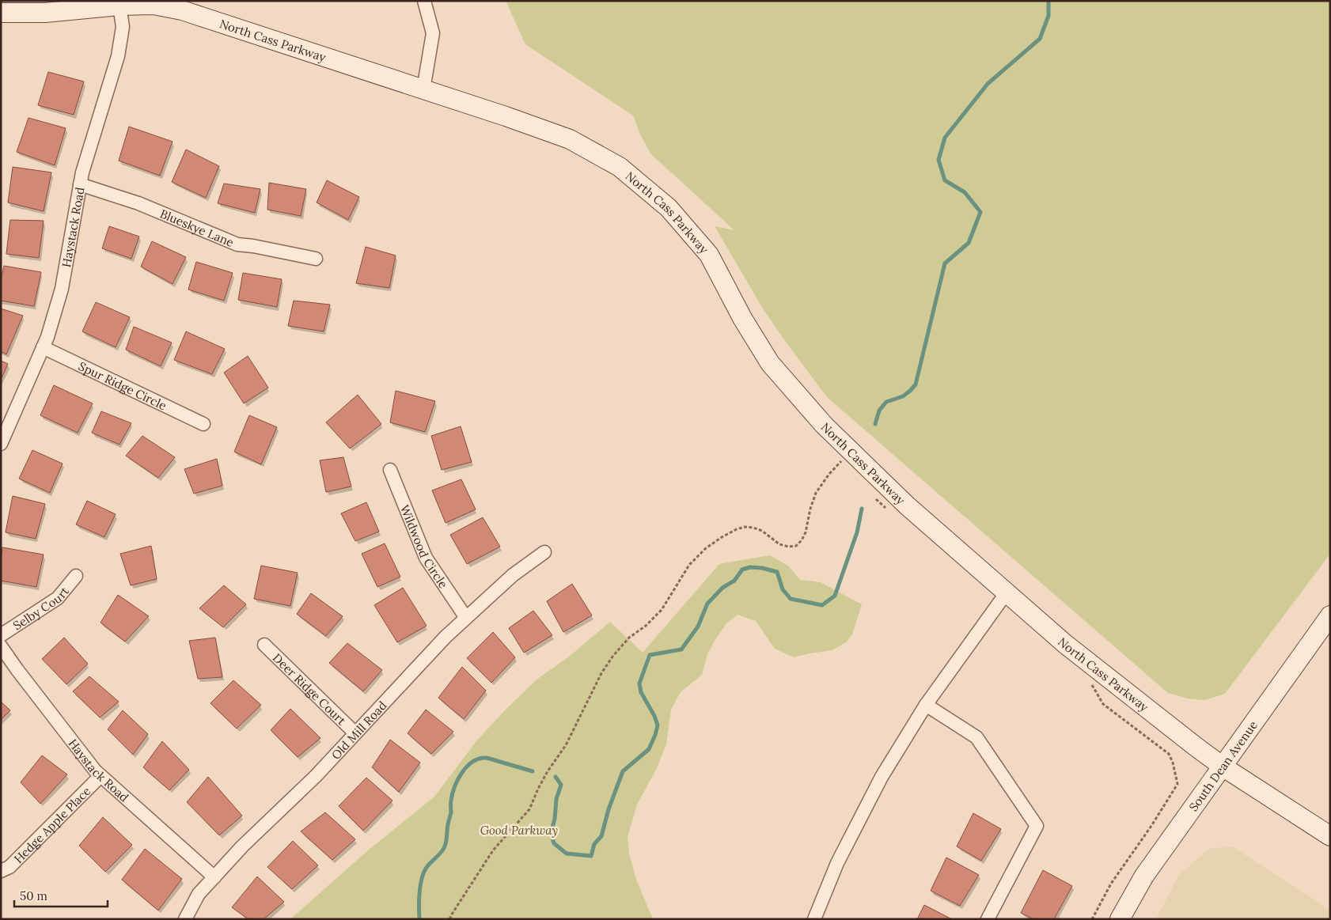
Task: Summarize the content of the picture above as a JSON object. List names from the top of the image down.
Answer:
{
  "streets": {
    "street": [
      "North Cass Parkway",
      "Blueskye Lane",
      "Haystack Road",
      "Spur Ridge Circle",
      "Wildwood Circle",
      "Selby Court",
      "Deer Ridge Court",
      "Old Mill Road",
      "South Dean Avenue",
      "Hedge Apple Place"
    ]
  },
  "crossings": [
    ["North Cass Parkway", "Haystack Road"],
    ["North Cass Parkway", "South Dean Avenue"],
    ["Blueskye Lane", "Haystack Road"],
    ["Haystack Road", "Spur Ridge Circle"],
    ["Haystack Road", "Old Mill Road"],
    ["Haystack Road", "Hedge Apple Place"],
    ["Wildwood Circle", "Old Mill Road"],
    ["Deer Ridge Court", "Old Mill Road"]
  ],
  "parks": ["Good Parkway"],
  "scale_bar": "50 m"
}
